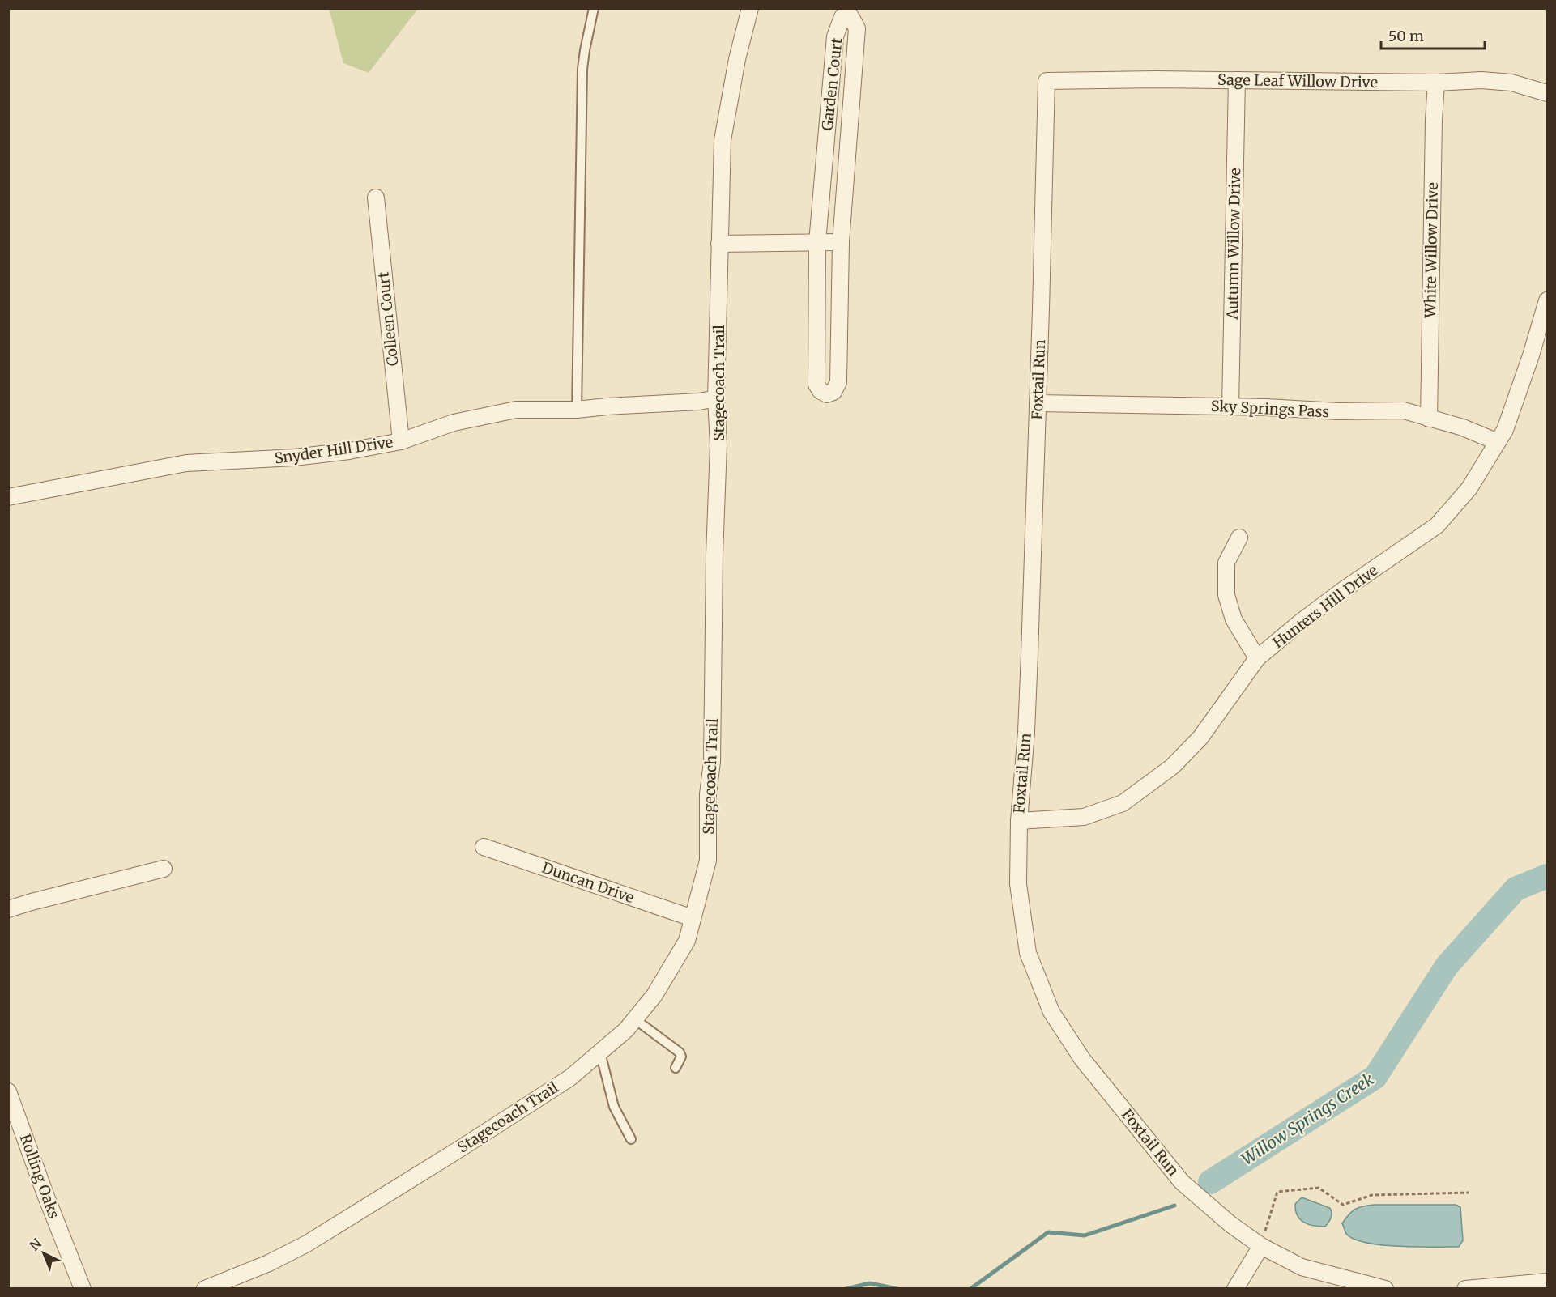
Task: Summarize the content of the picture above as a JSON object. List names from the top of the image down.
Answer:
{
  "streets": {
    "street": [
      "Sage Leaf Willow Drive",
      "Garden Court",
      "Autumn Willow Drive",
      "White Willow Drive",
      "Colleen Court",
      "Foxtail Run",
      "Stagecoach Trail",
      "Sky Springs Pass",
      "Snyder Hill Drive",
      "Hunters Hill Drive",
      "Duncan Drive",
      "Rolling Oaks"
    ]
  },
  "crossings": [
    ["Sage Leaf Willow Drive", "Autumn Willow Drive"],
    ["Sage Leaf Willow Drive", "White Willow Drive"],
    ["Sage Leaf Willow Drive", "Foxtail Run"],
    ["Autumn Willow Drive", "Sky Springs Pass"],
    ["White Willow Drive", "Sky Springs Pass"],
    ["Colleen Court", "Snyder Hill Drive"],
    ["Foxtail Run", "Sky Springs Pass"],
    ["Foxtail Run", "Hunters Hill Drive"],
    ["Stagecoach Trail", "Snyder Hill Drive"],
    ["Stagecoach Trail", "Duncan Drive"],
    ["Sky Springs Pass", "Hunters Hill Drive"]
  ],
  "water": ["Willow Springs Creek"],
  "scale_bar": "50 m",
  "north": "top left"
}
